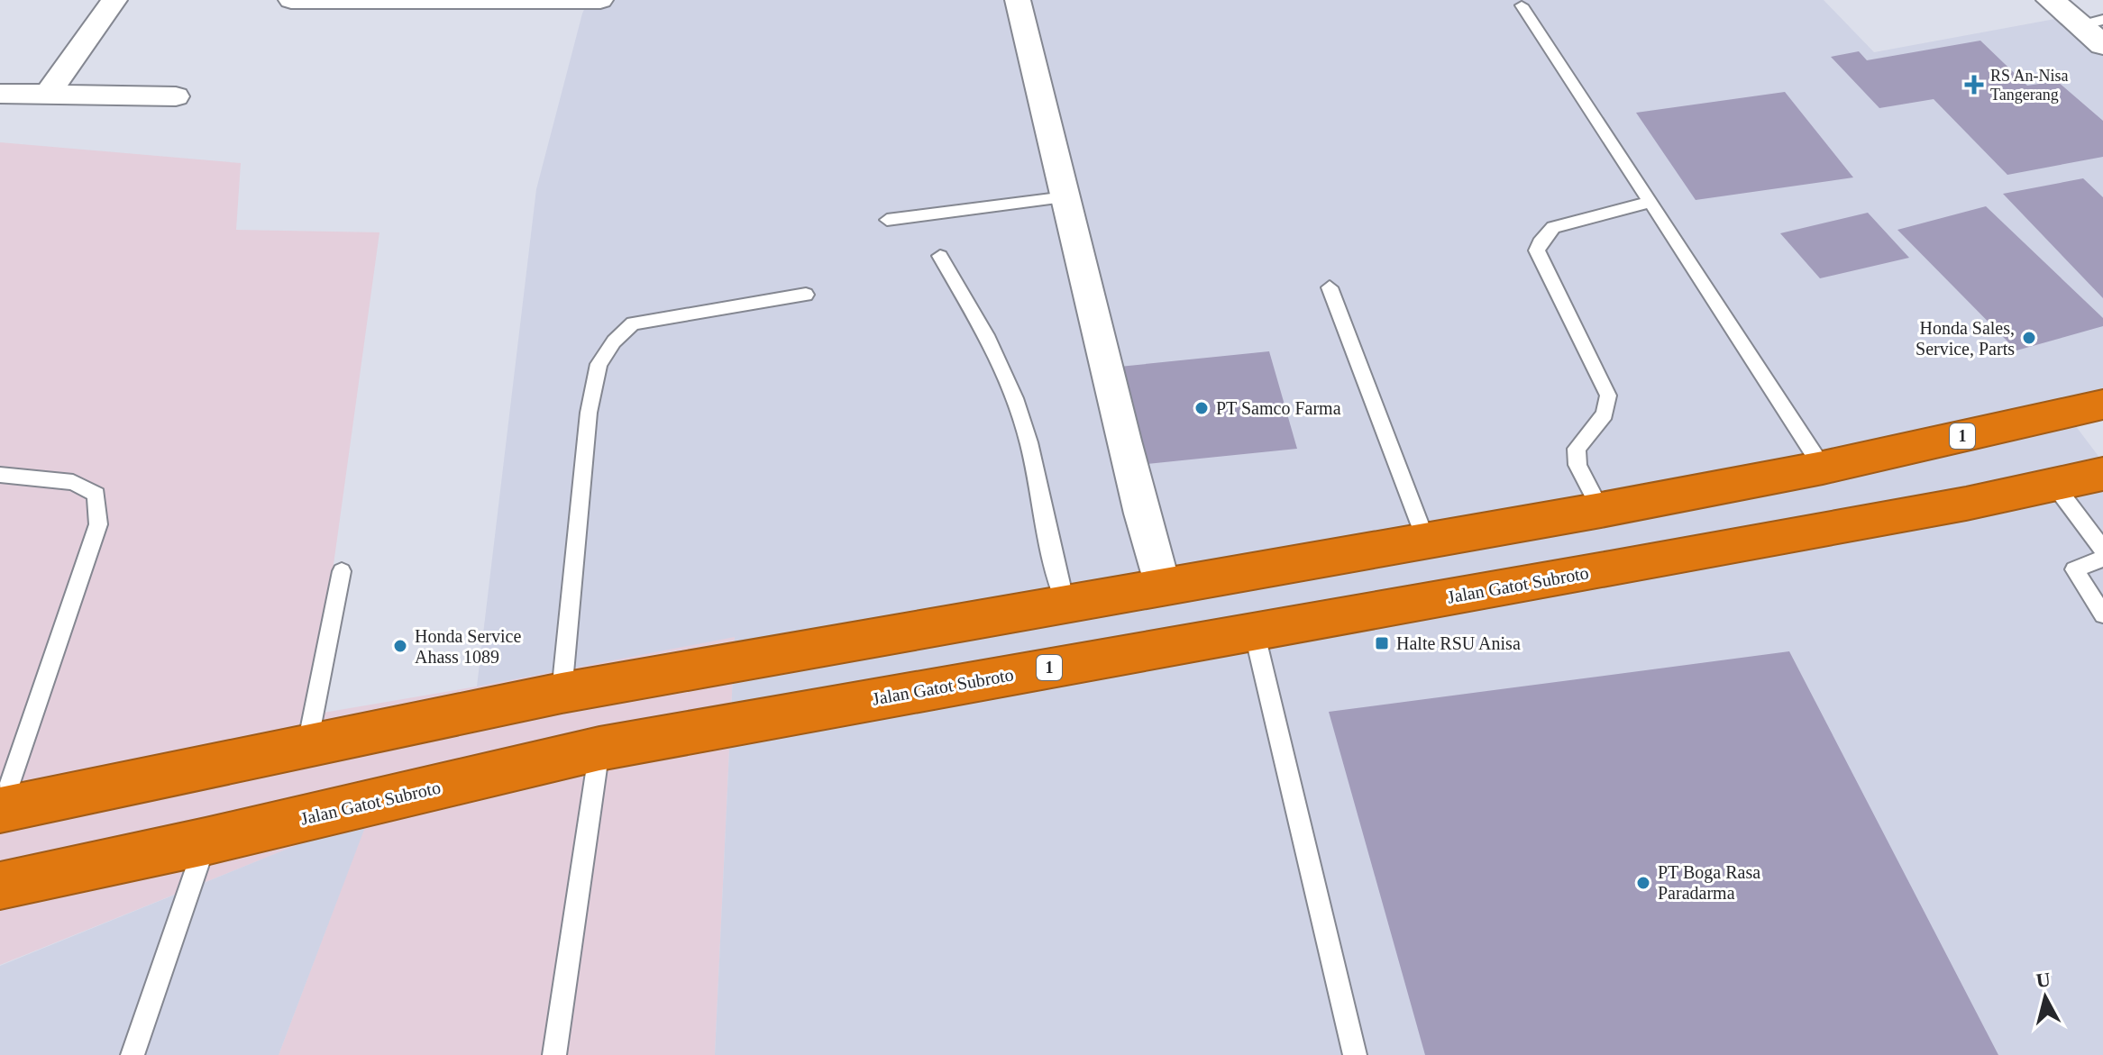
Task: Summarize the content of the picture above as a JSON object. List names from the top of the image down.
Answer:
{
  "streets": {
    "highway": ["1", "Jalan Gatot Subroto"]
  },
  "places": {
    "health": ["RS An-Nisa Tangerang"],
    "other": [
      "Honda Sales, Service, Parts",
      "PT Samco Farma",
      "Honda Service Ahass 1089",
      "PT Boga Rasa Paradarma"
    ],
    "transit": ["Halte RSU Anisa"]
  },
  "north": "top"
}
